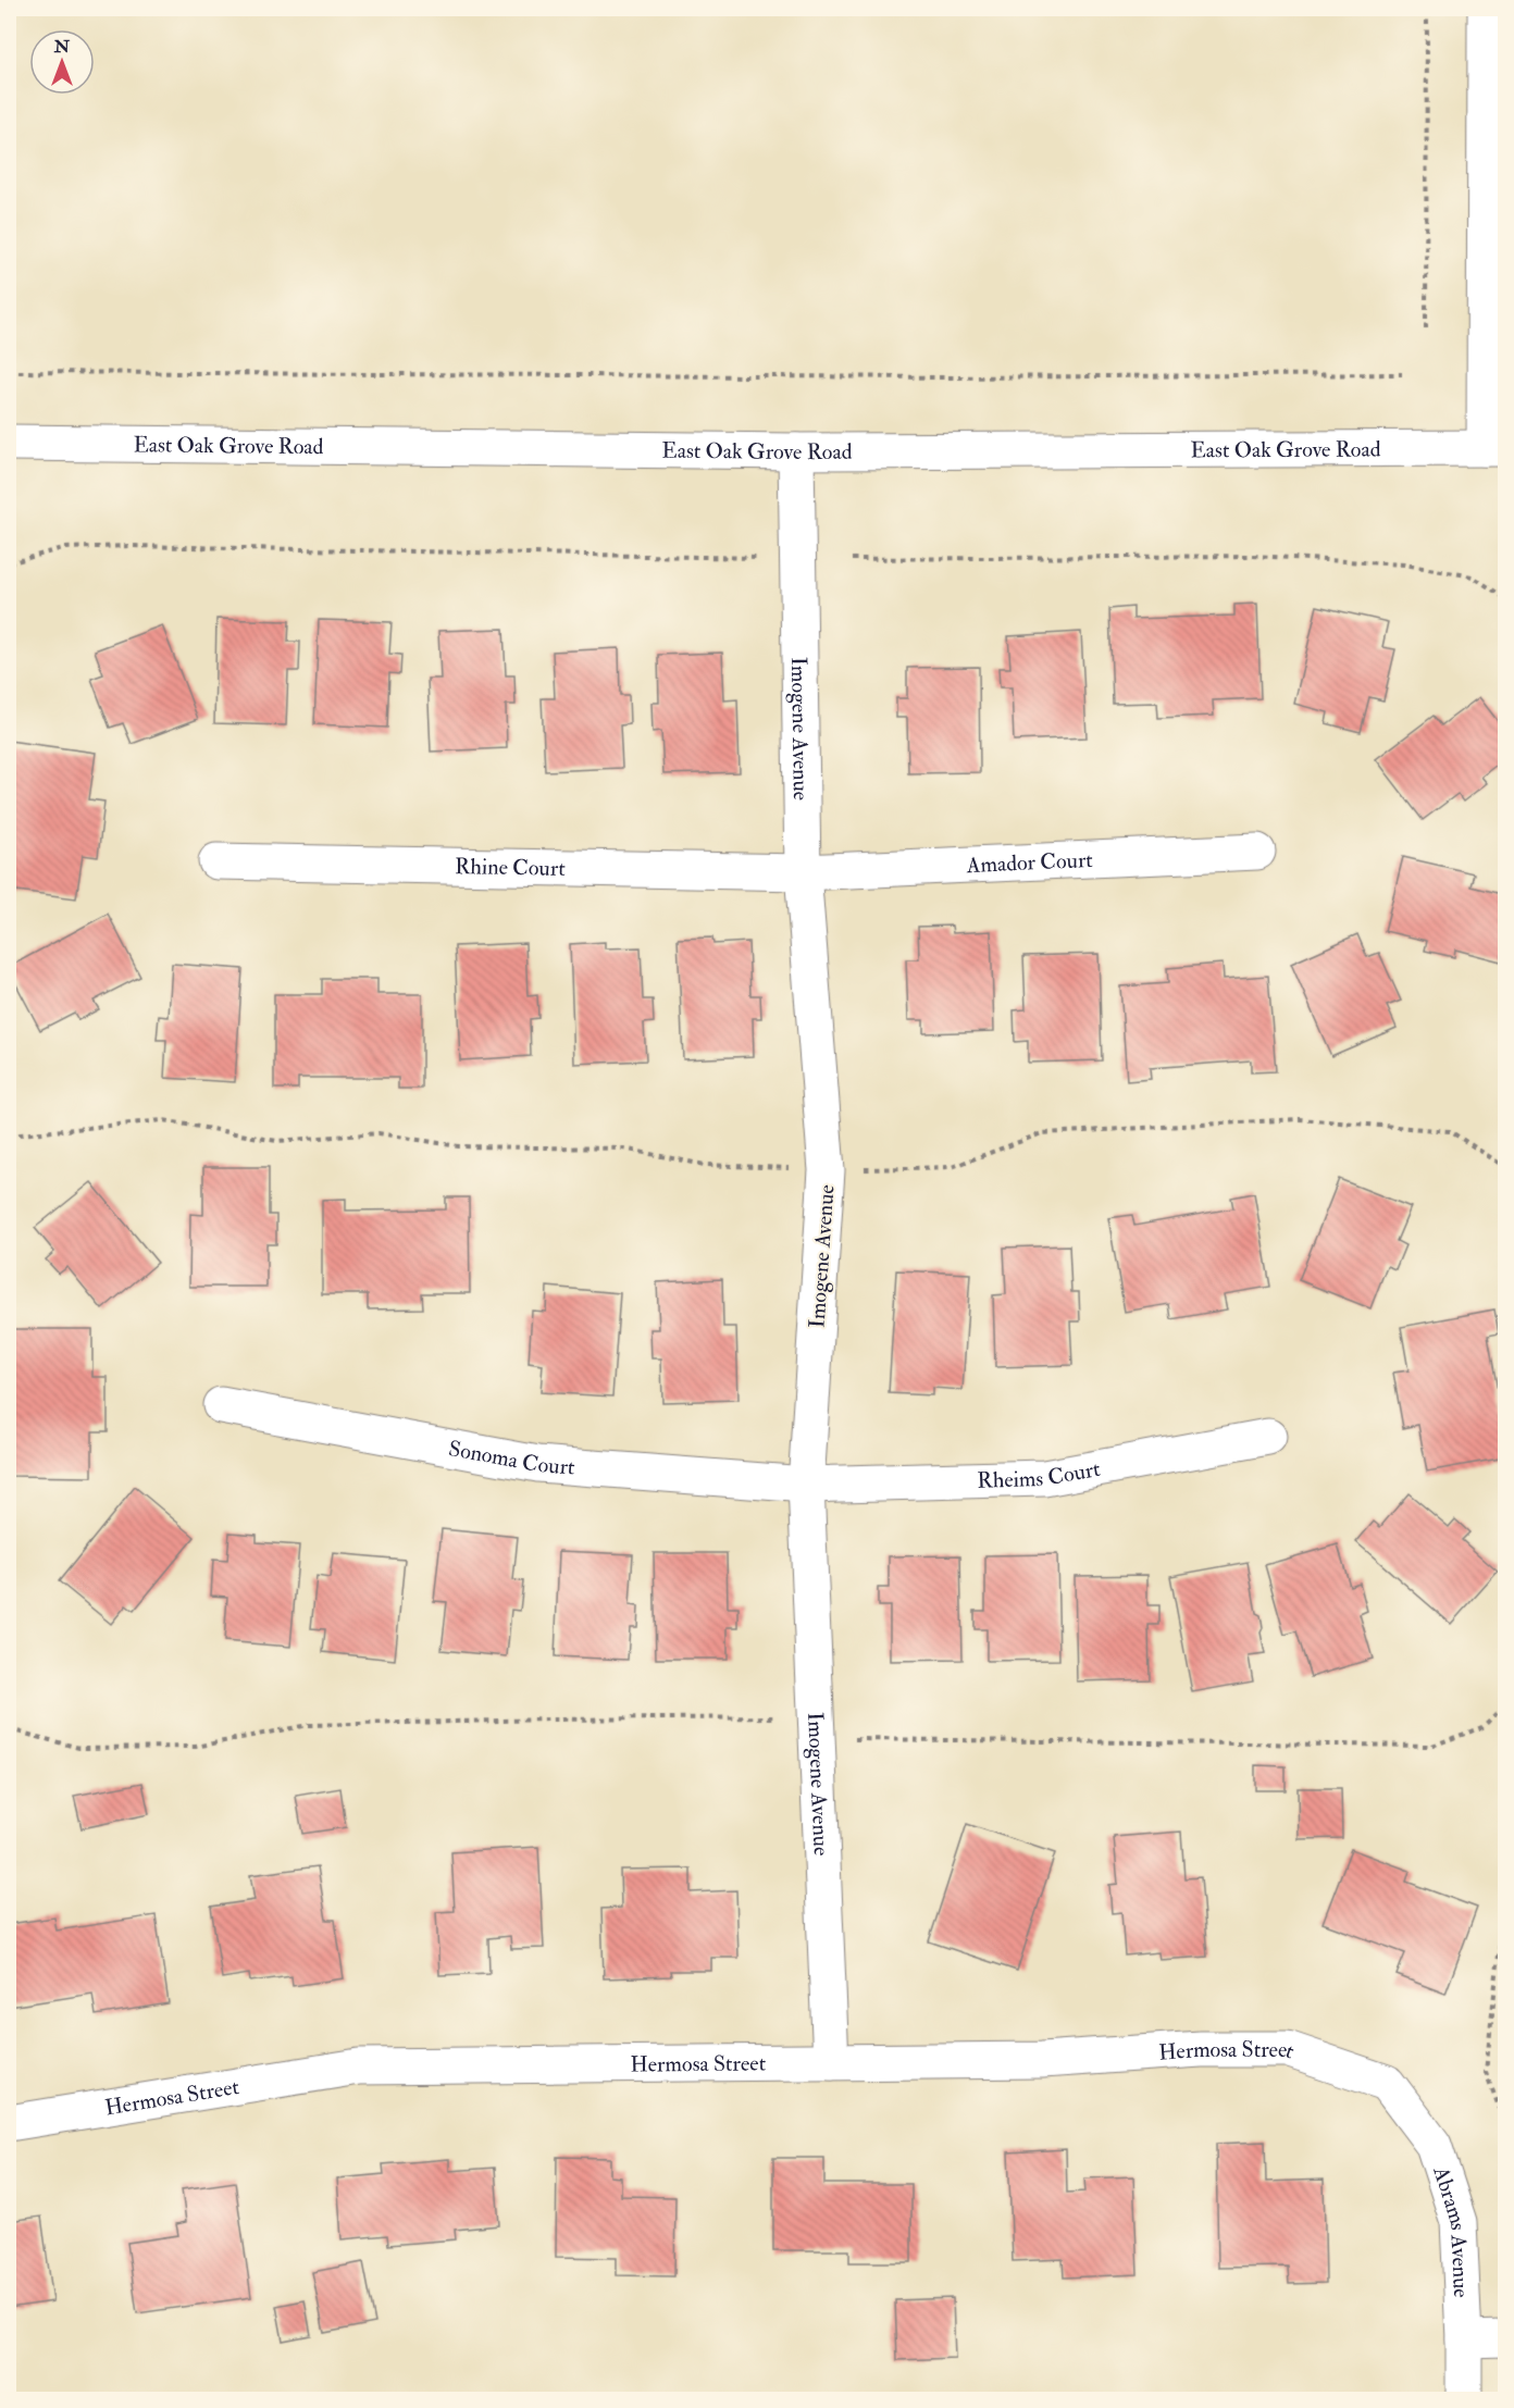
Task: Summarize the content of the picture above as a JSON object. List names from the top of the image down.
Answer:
{
  "streets": {
    "street": [
      "East Oak Grove Road",
      "Imogene Avenue",
      "Amador Court",
      "Rhine Court",
      "Sonoma Court",
      "Rheims Court",
      "Hermosa Street",
      "Abrams Avenue"
    ]
  },
  "crossings": [
    ["East Oak Grove Road", "Imogene Avenue"],
    ["Imogene Avenue", "Amador Court"],
    ["Imogene Avenue", "Rhine Court"],
    ["Imogene Avenue", "Sonoma Court"],
    ["Imogene Avenue", "Rheims Court"],
    ["Imogene Avenue", "Hermosa Street"],
    ["Amador Court", "Rhine Court"],
    ["Sonoma Court", "Rheims Court"],
    ["Hermosa Street", "Abrams Avenue"]
  ],
  "north": "top"
}
